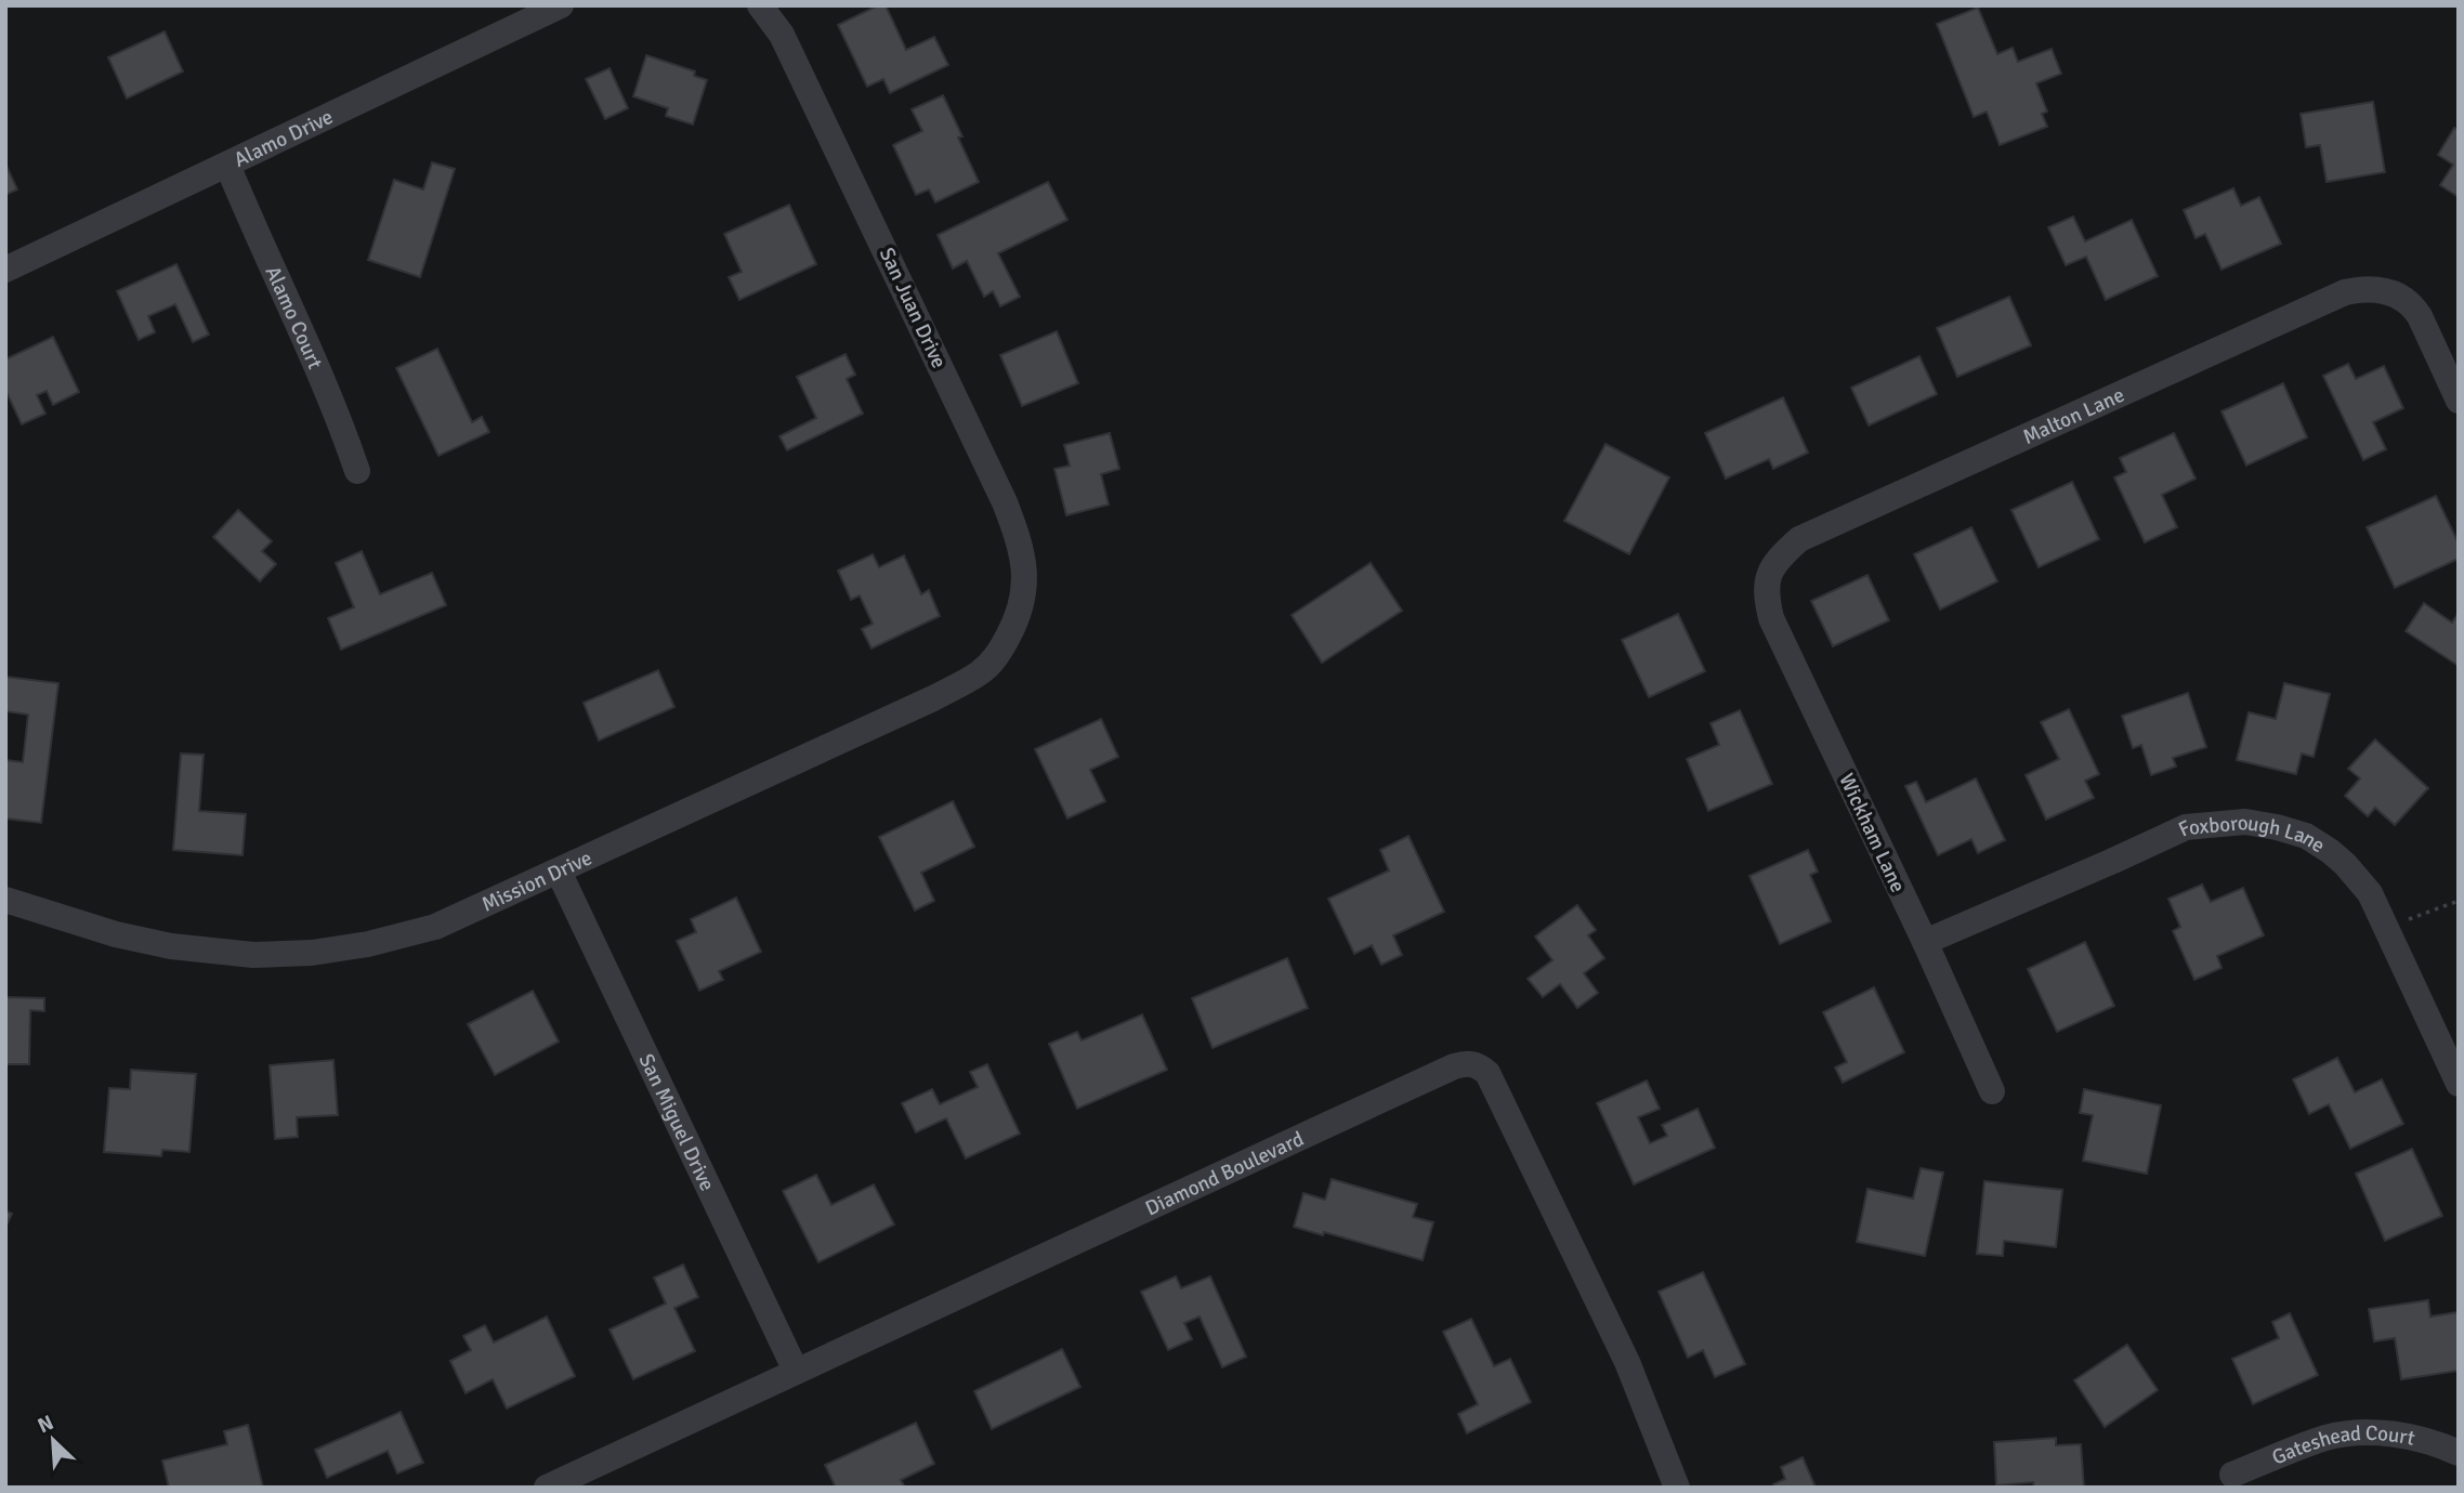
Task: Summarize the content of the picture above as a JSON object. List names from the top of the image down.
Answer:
{
  "streets": {
    "street": [
      "Alamo Drive",
      "San Juan Drive",
      "Alamo Court",
      "Malton Lane",
      "Wickham Lane",
      "Foxborough Lane",
      "Mission Drive",
      "San Miguel Drive",
      "Diamond Boulevard",
      "Gateshead Court"
    ]
  },
  "crossings": [
    ["Alamo Drive", "Alamo Court"],
    ["San Juan Drive", "Mission Drive"],
    ["Malton Lane", "Wickham Lane"],
    ["Wickham Lane", "Foxborough Lane"],
    ["Mission Drive", "San Miguel Drive"],
    ["San Miguel Drive", "Diamond Boulevard"]
  ],
  "north": "top left"
}
